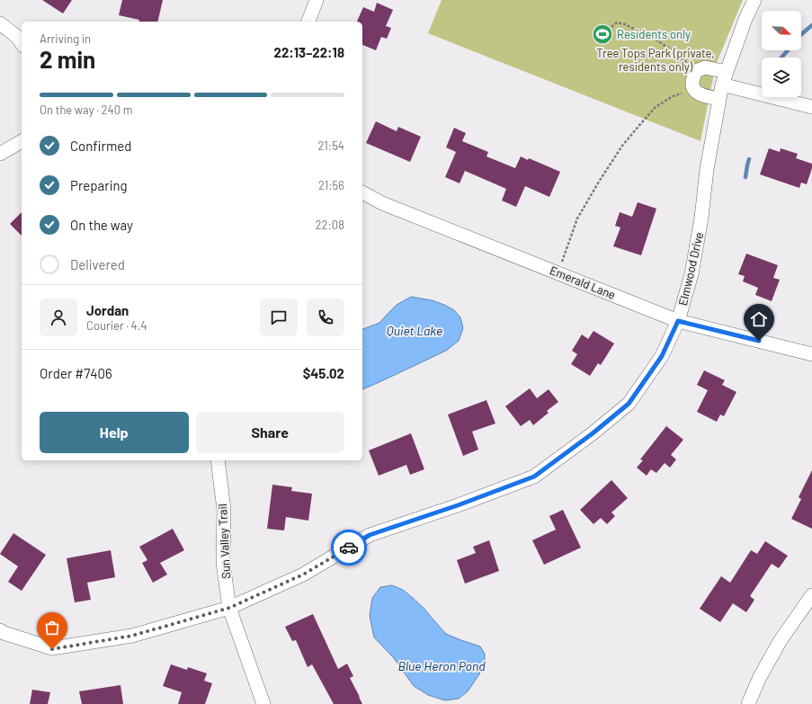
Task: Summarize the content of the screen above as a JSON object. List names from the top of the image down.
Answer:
{
  "streets": {
    "street": ["Elmwood Drive", "Emerald Lane", "Sun Valley Trail"]
  },
  "crossings": [
    ["Elmwood Drive", "Emerald Lane"],
    ["Elmwood Drive", "Sun Valley Trail"]
  ],
  "water": ["Quiet Lake", "Blue Heron Pond"],
  "parks": ["Tree Tops Park (private, residents only)"],
  "places": {
    "sports": ["Residents only"]
  },
  "north": "bottom right",
  "page": {
    "heading": ["2 min", "Arriving in", "22:13–22:18"],
    "panel": [
      "Jordan",
      "Courier · 4.4",
      "Order #7406",
      "$45.02"
    ],
    "bar": "On the way · 240 m",
    "list": [
      ["Confirmed", "21:54"],
      ["Preparing", "21:56"],
      ["On the way", "22:08"],
      "Delivered"
    ],
    "buttons": ["Help", "Share"]
  }
}
